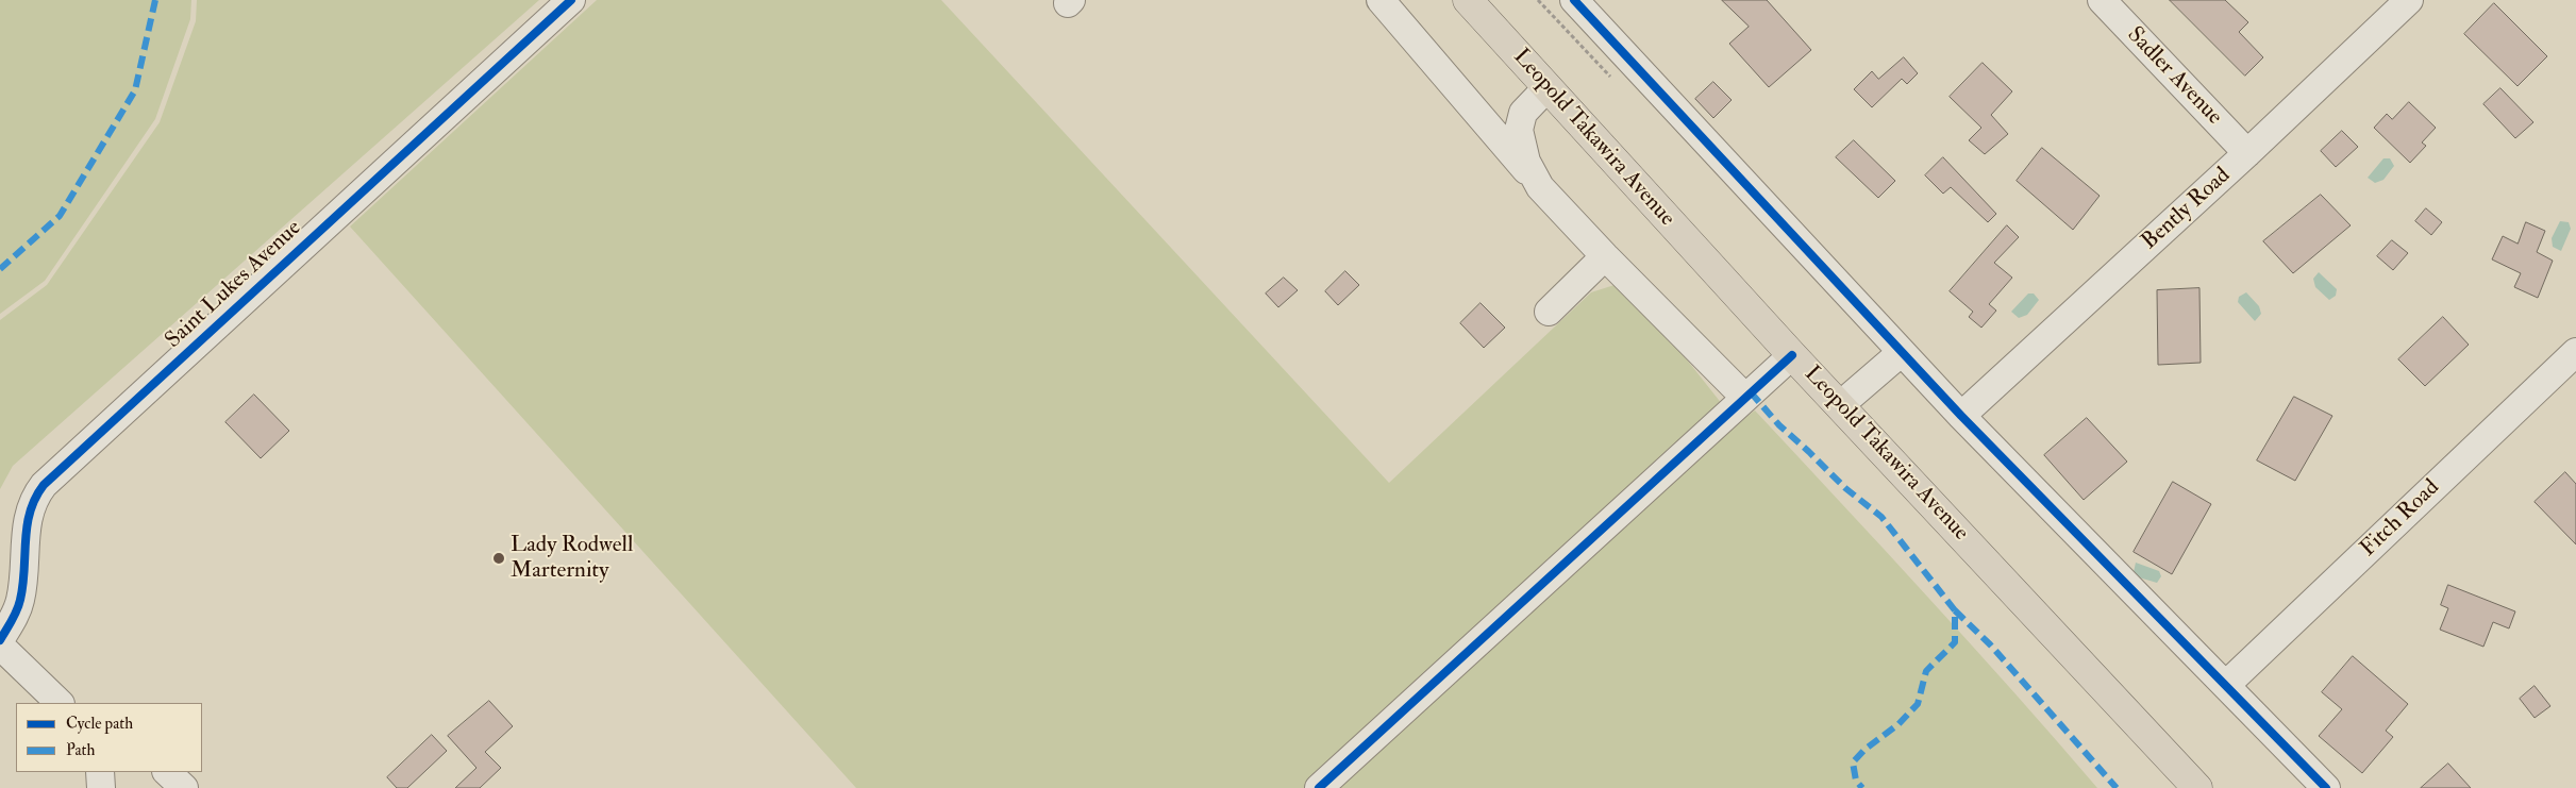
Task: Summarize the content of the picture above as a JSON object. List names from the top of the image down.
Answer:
{
  "streets": {
    "highway": ["Leopold Takawira Avenue"],
    "street": [
      "Sadler Avenue",
      "Bently Road",
      "Saint Lukes Avenue",
      "Fitch Road"
    ]
  },
  "crossings": [
    ["Sadler Avenue", "Bently Road"]
  ],
  "places": ["Lady Rodwell Marternity"],
  "legend": ["Cycle path", "Path"]
}
